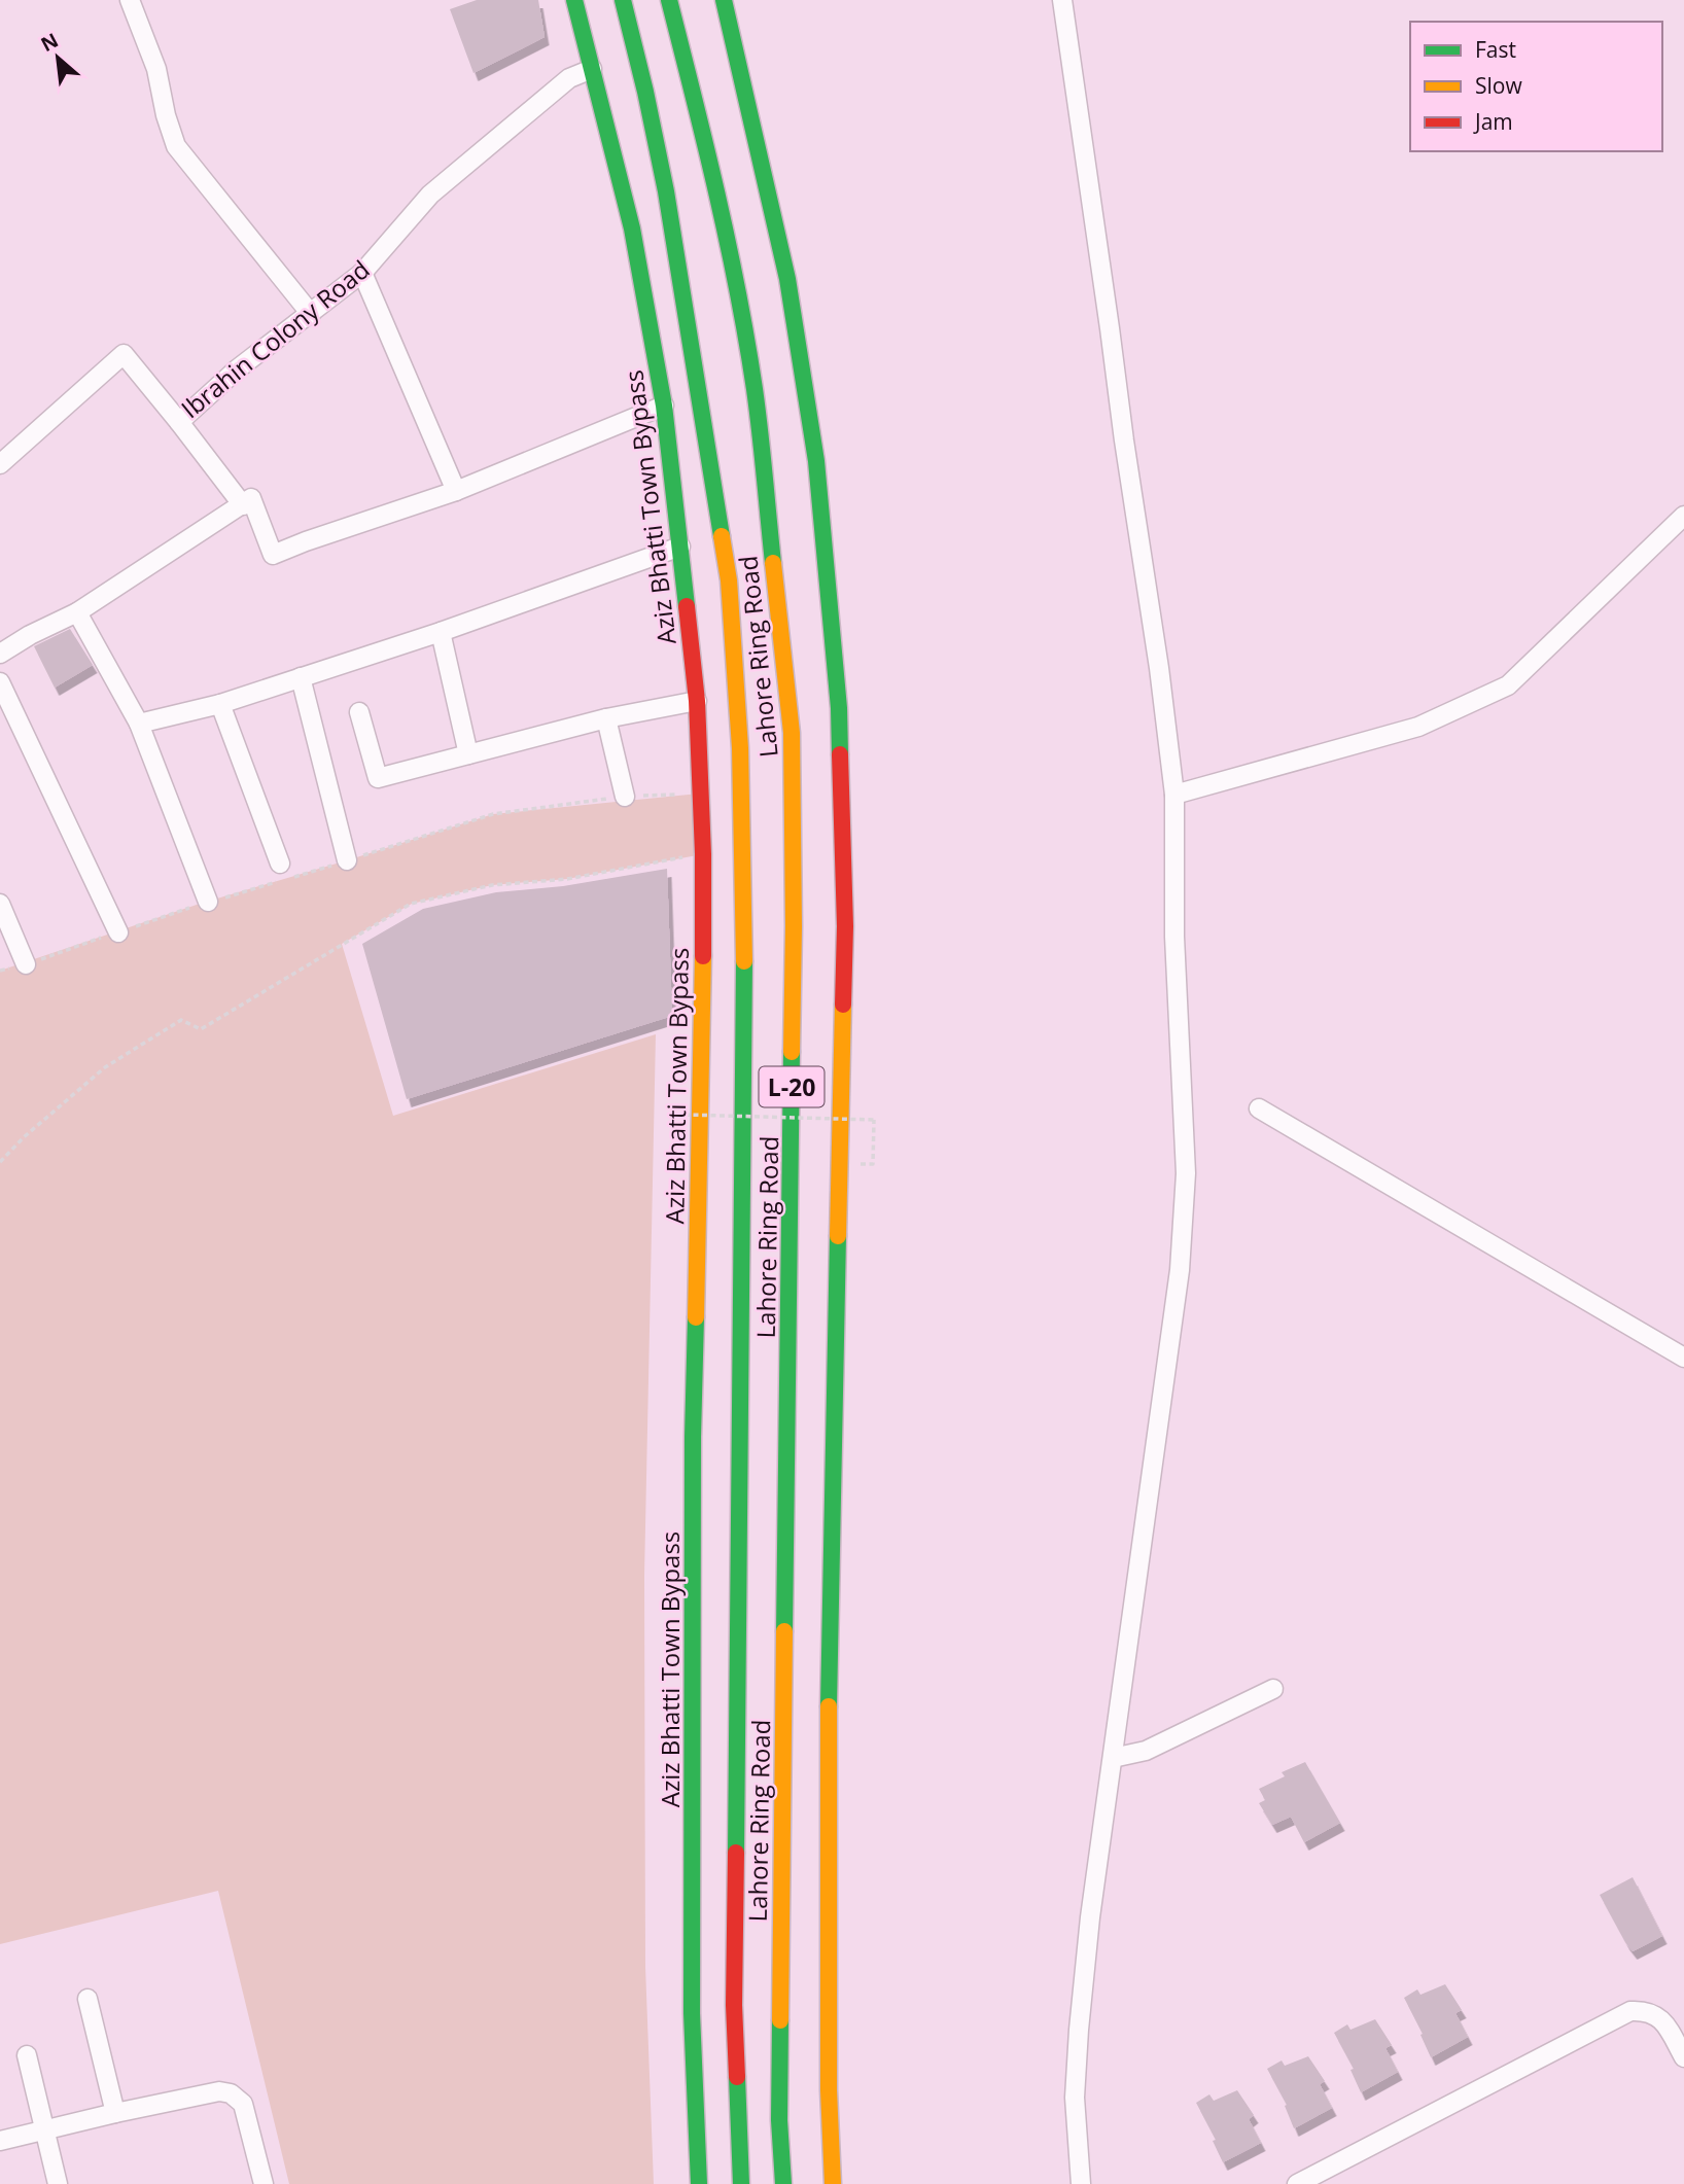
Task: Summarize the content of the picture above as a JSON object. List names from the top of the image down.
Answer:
{
  "streets": {
    "main road": ["Aziz Bhatti Town Bypass", "Lahore Ring Road", "L-20"],
    "street": ["Ibrahin Colony Road"]
  },
  "crossings": [
    ["Ibrahin Colony Road", "Aziz Bhatti Town Bypass"]
  ],
  "legend": ["Fast", "Slow", "Jam"],
  "north": "top left"
}
